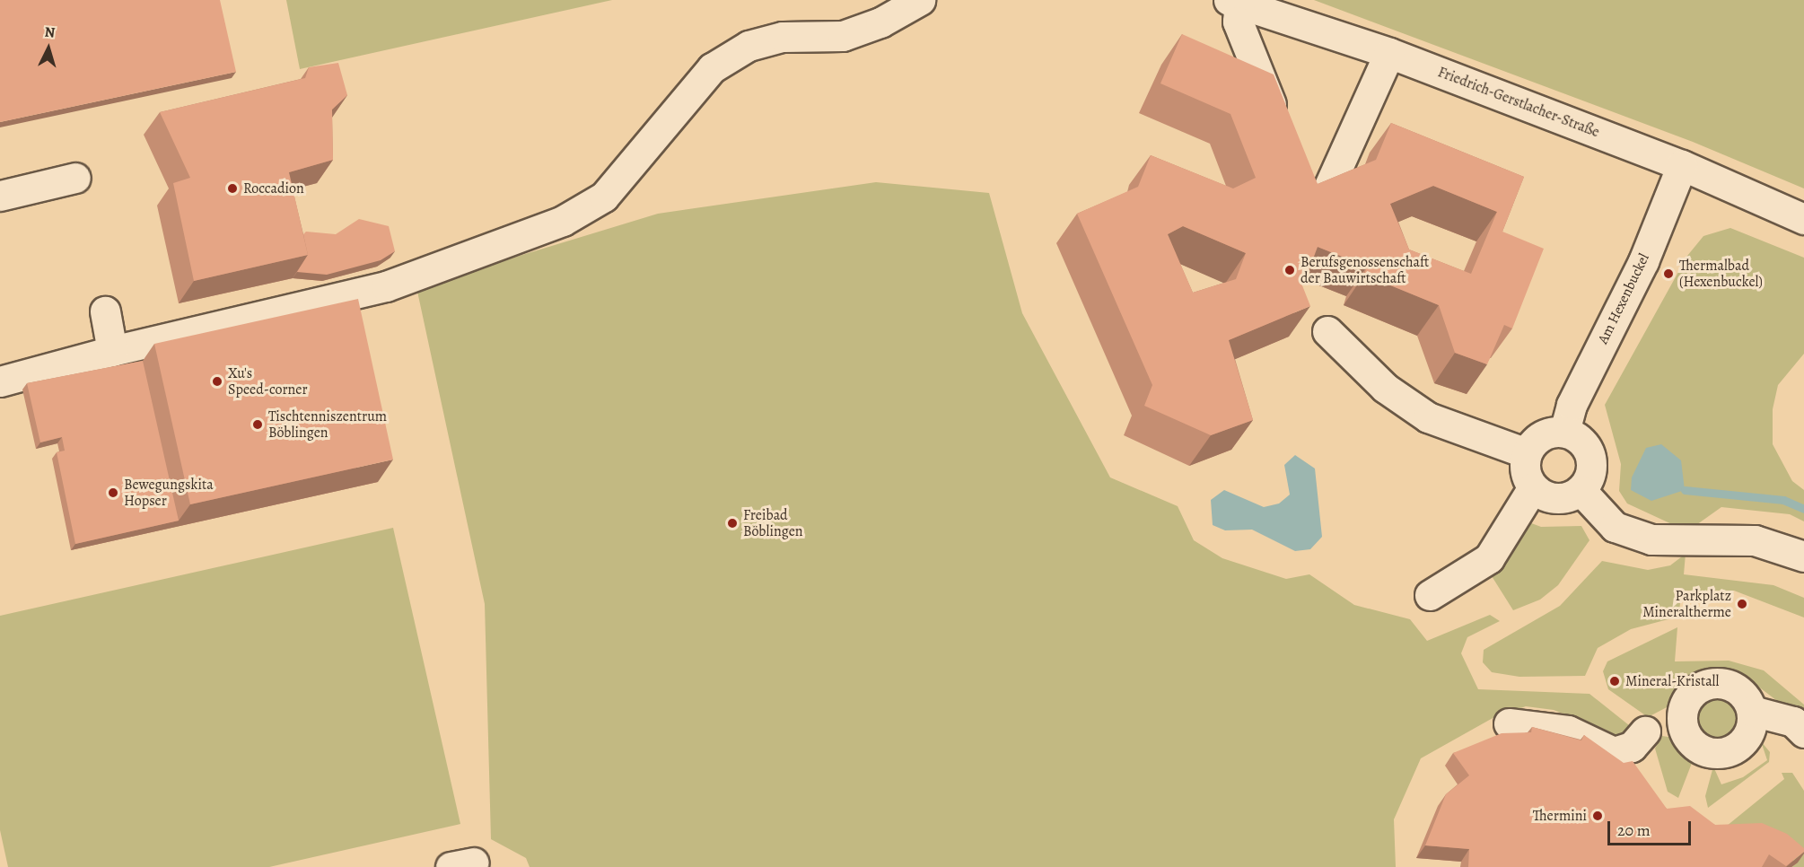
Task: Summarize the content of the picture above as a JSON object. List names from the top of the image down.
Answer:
{
  "streets": {
    "street": ["Friedrich-Gerstlacher-Straße", "Am Hexenbuckel"]
  },
  "crossings": [
    ["Friedrich-Gerstlacher-Straße", "Am Hexenbuckel"]
  ],
  "places": [
    "Roccadion",
    "Berufsgenossenschaft der Bauwirtschaft",
    "Thermalbad (Hexenbuckel)",
    "Xu's Speed-corner",
    "Tischtenniszentrum Böblingen",
    "Bewegungskita Hopser",
    "Freibad Böblingen",
    "Parkplatz Mineraltherme",
    "Mineral-Kristall",
    "Thermini"
  ],
  "scale_bar": "20 m",
  "north": "top"
}
